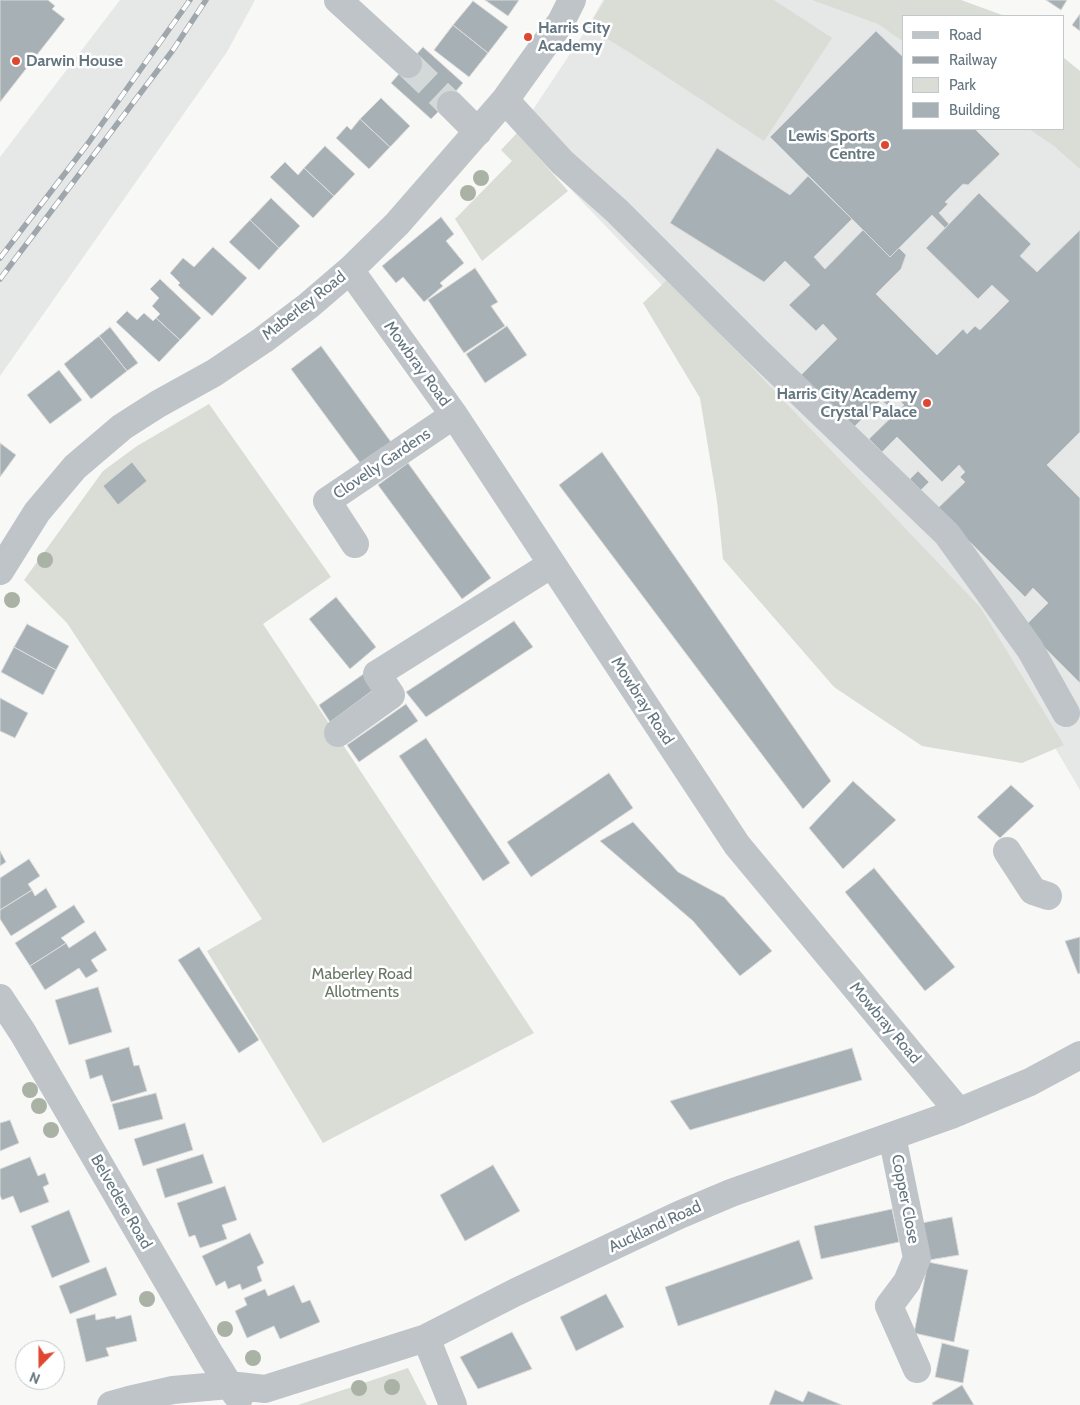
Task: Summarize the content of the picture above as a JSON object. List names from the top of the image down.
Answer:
{
  "streets": {
    "street": [
      "Maberley Road",
      "Mowbray Road",
      "Clovelly Gardens",
      "Copper Close",
      "Belvedere Road",
      "Auckland Road"
    ]
  },
  "crossings": [
    ["Maberley Road", "Mowbray Road"],
    ["Mowbray Road", "Clovelly Gardens"],
    ["Mowbray Road", "Auckland Road"],
    ["Copper Close", "Auckland Road"],
    ["Belvedere Road", "Auckland Road"]
  ],
  "parks": ["Maberley Road Allotments"],
  "places": [
    "Harris City Academy",
    "Darwin House",
    "Lewis Sports Centre",
    "Harris City Academy Crystal Palace"
  ],
  "legend": [
    "Road",
    "Railway",
    "Park",
    "Building"
  ],
  "north": "bottom"
}
